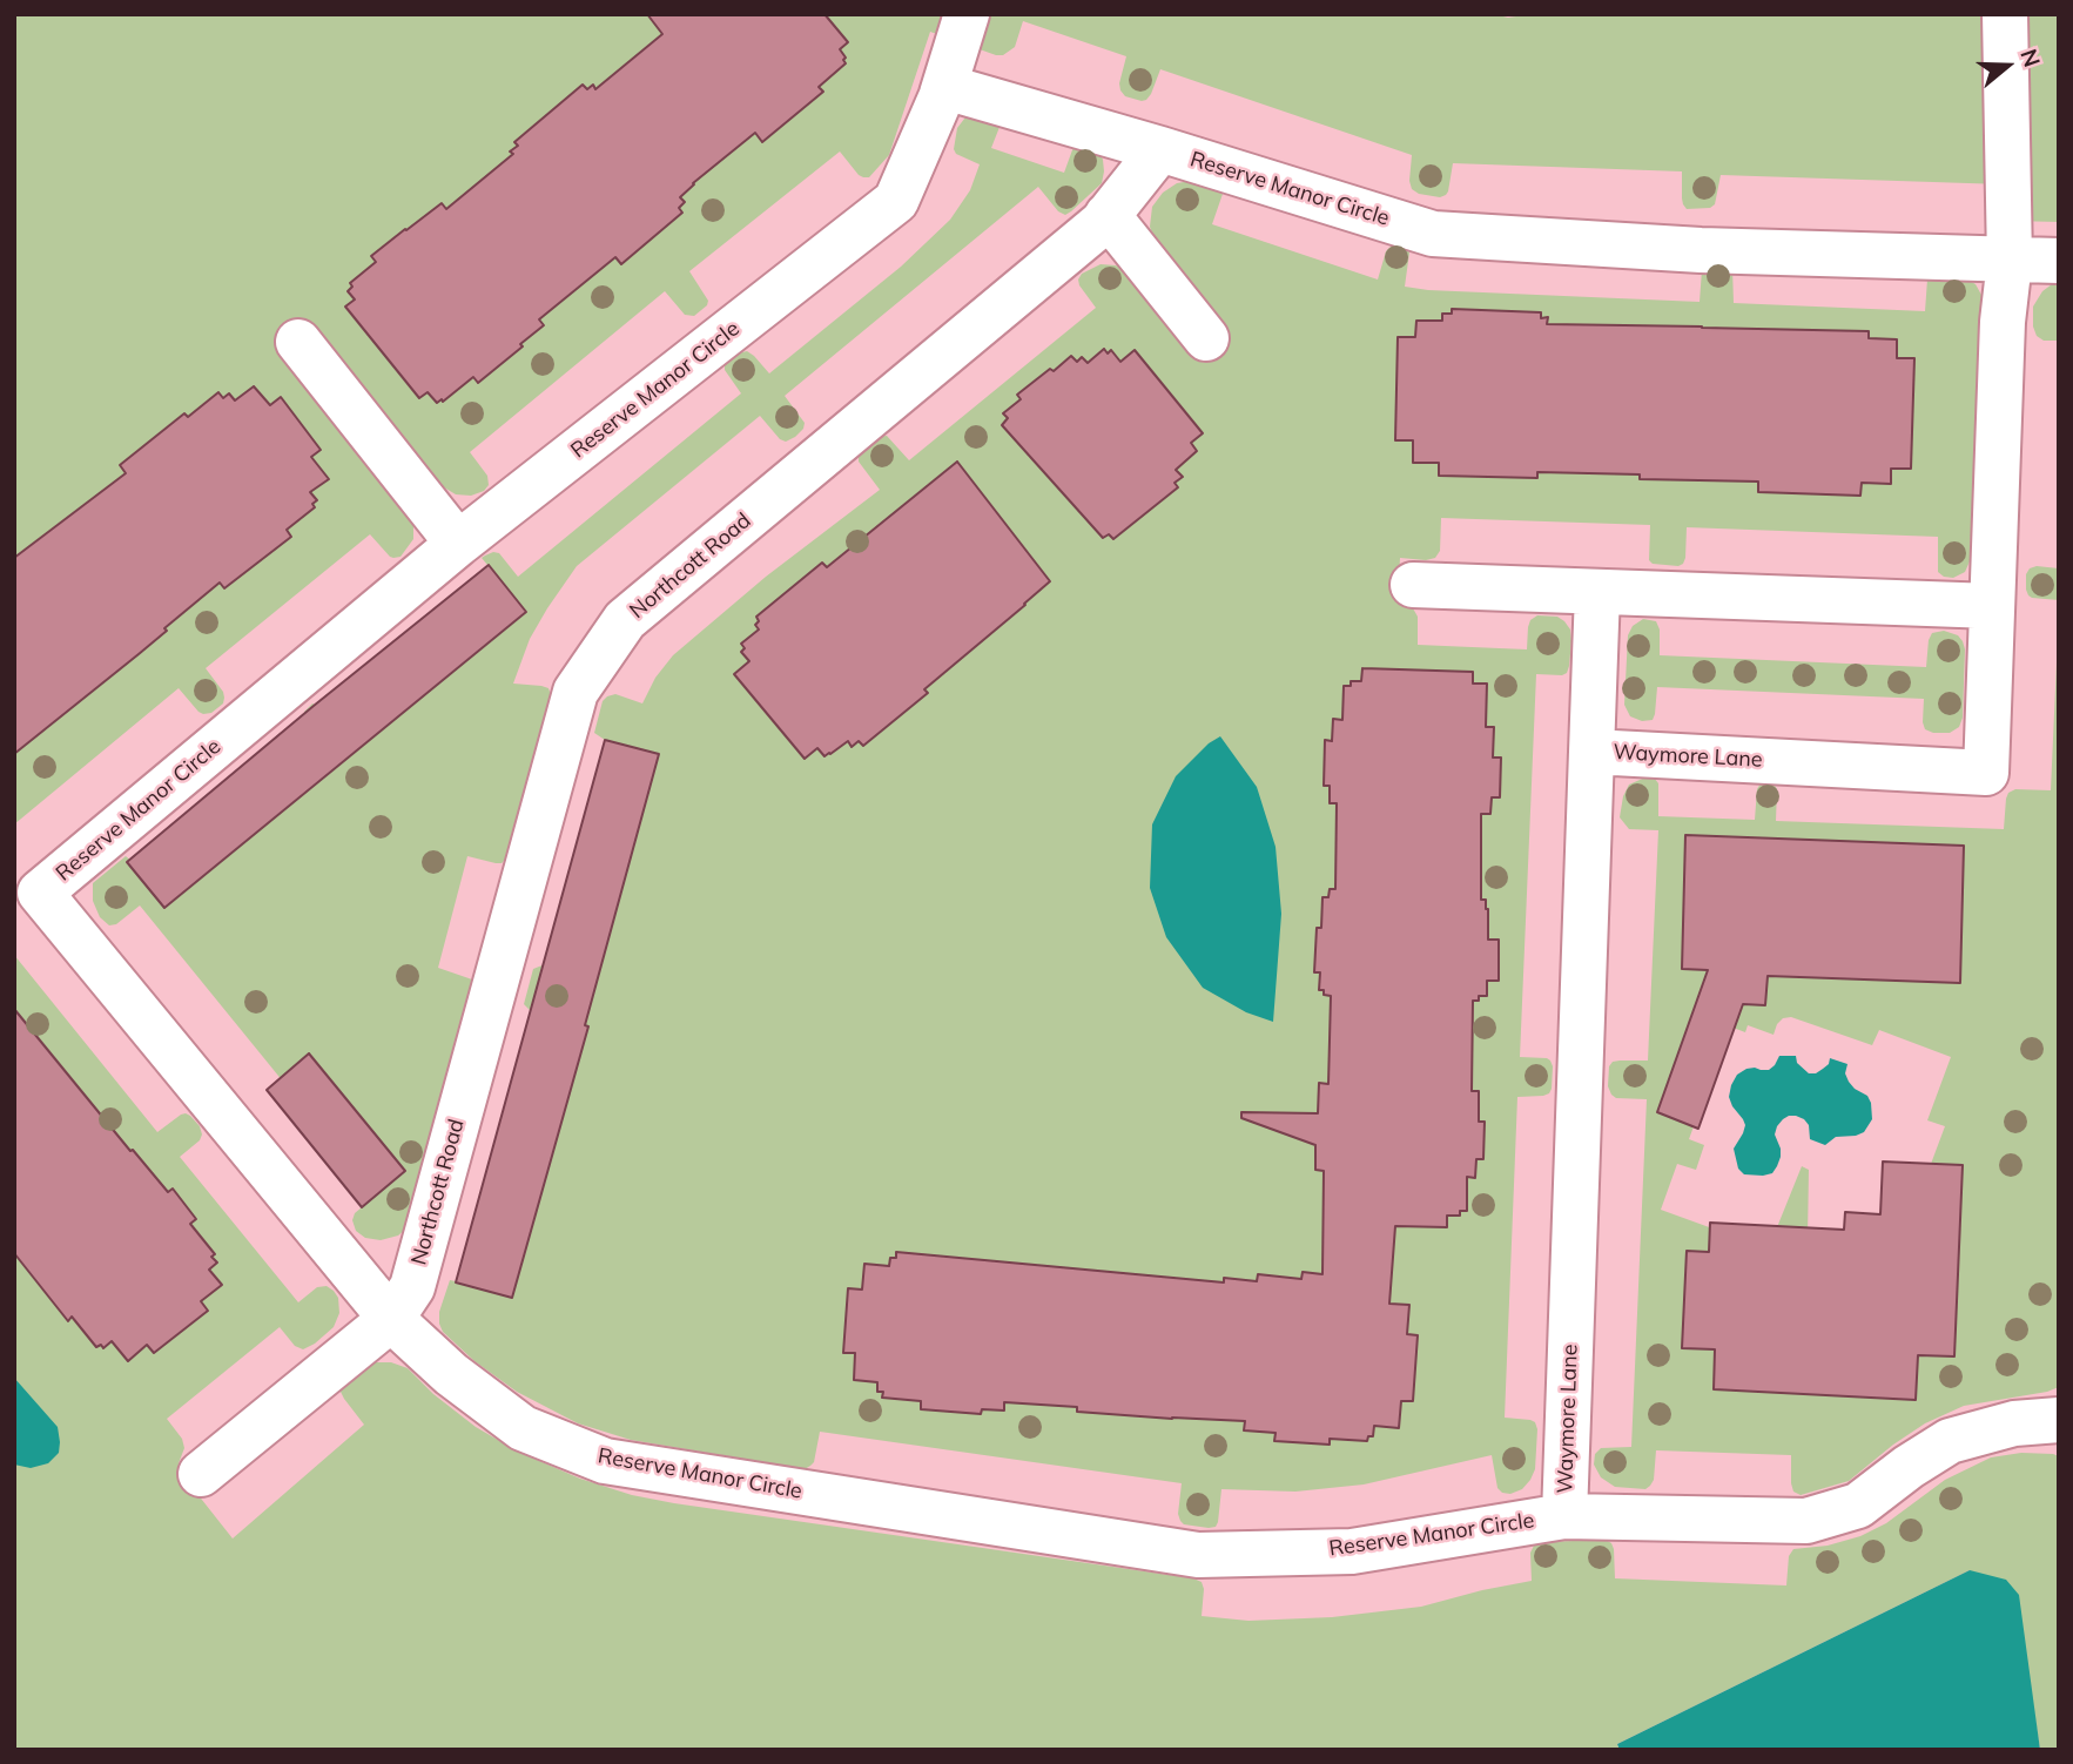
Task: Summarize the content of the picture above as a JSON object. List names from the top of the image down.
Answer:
{
  "streets": {
    "street": ["Reserve Manor Circle", "Northcott Road", "Waymore Lane"]
  },
  "crossings": [
    ["Reserve Manor Circle", "Northcott Road"],
    ["Reserve Manor Circle", "Waymore Lane"]
  ],
  "north": "right"
}
